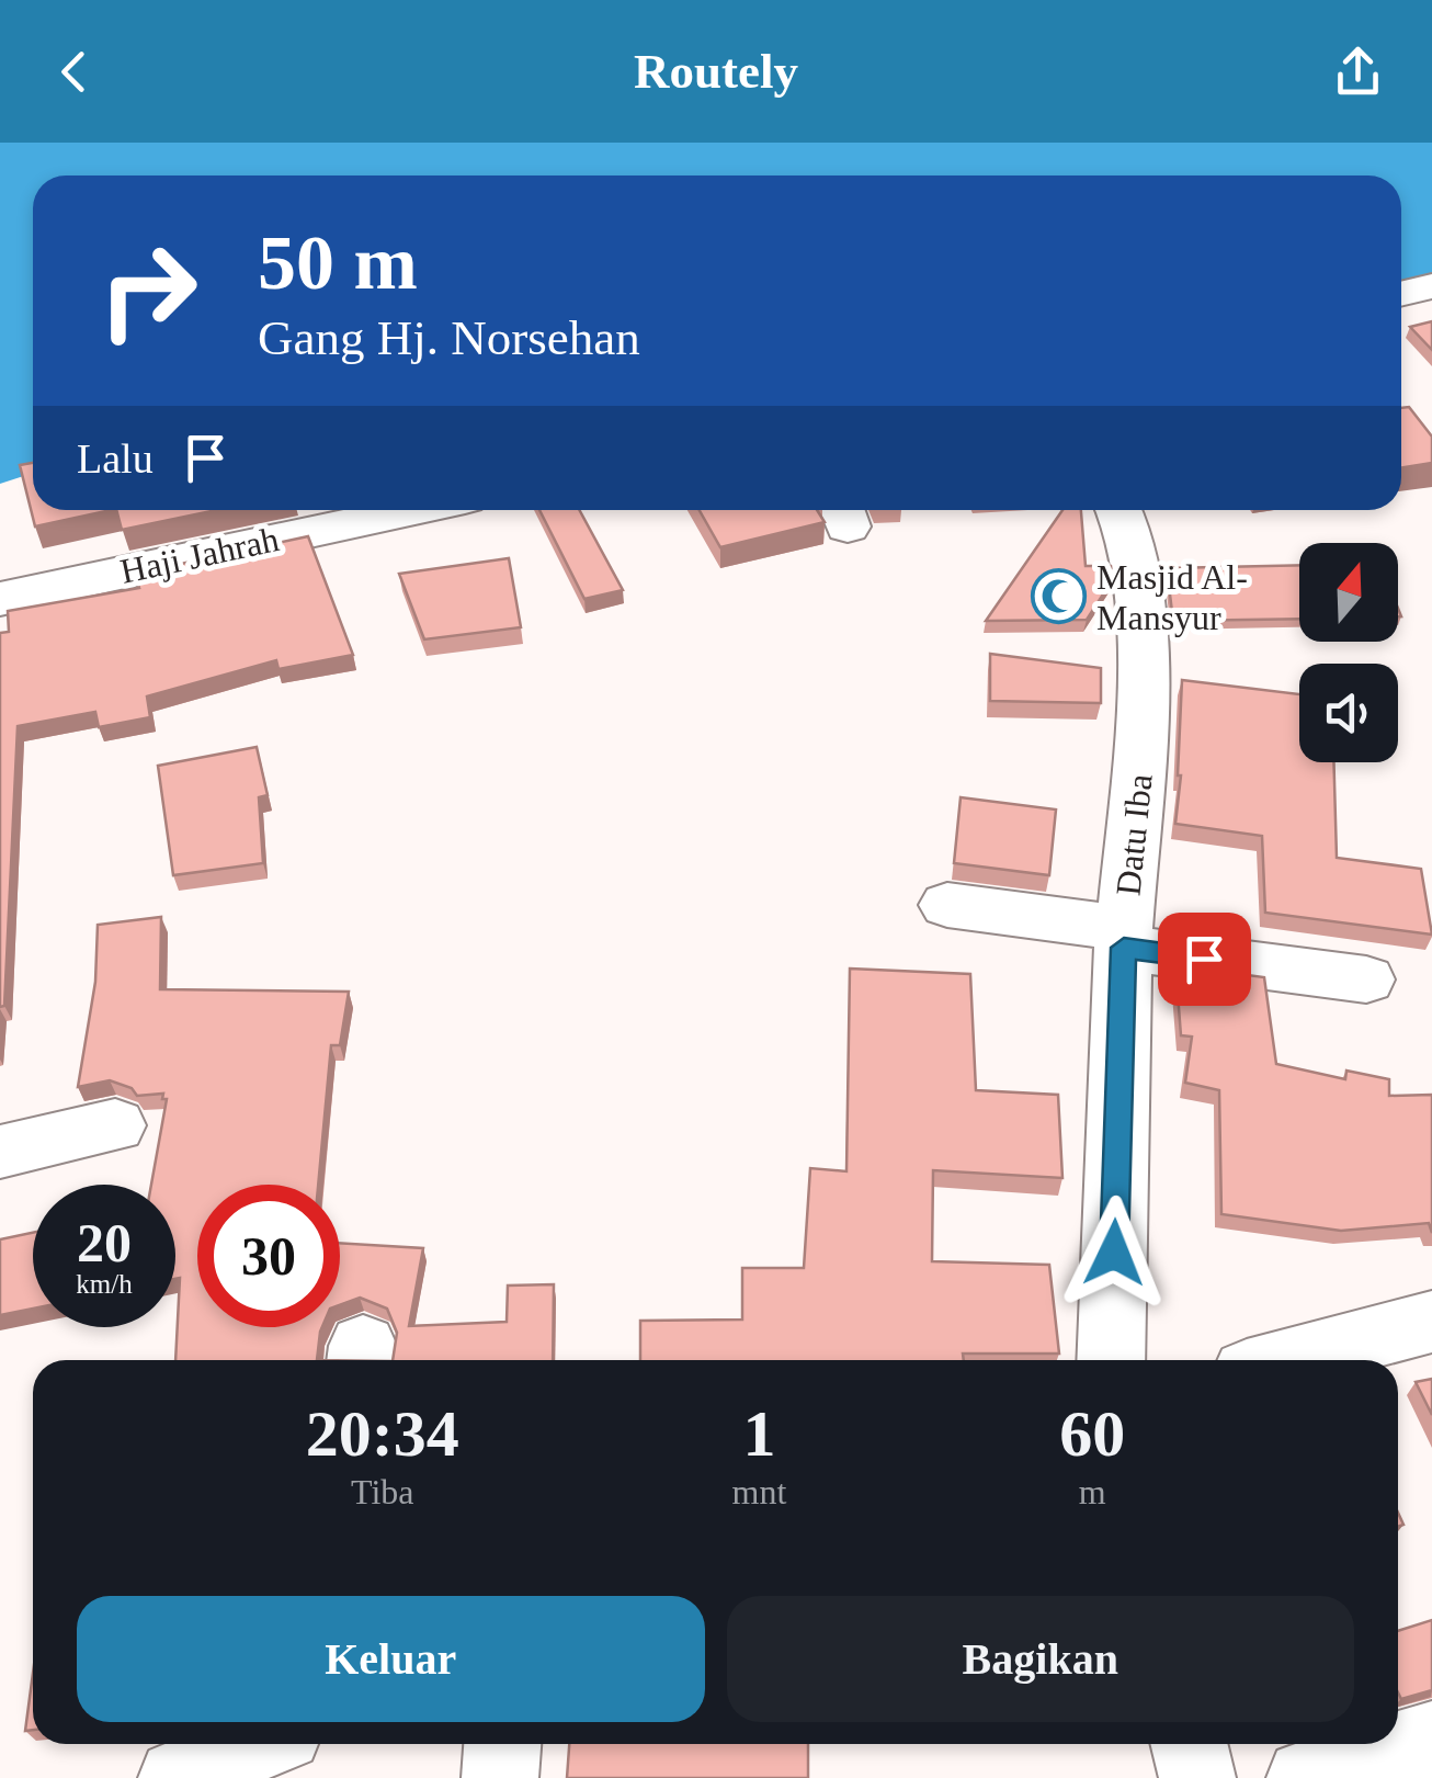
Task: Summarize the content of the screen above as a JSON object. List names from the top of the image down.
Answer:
{
  "streets": {
    "street": ["Haji Jahrah", "Datu Iba"]
  },
  "places": {
    "mosque": ["Masjid Al- Mansyur"]
  },
  "north": "top",
  "page": {
    "header": "Routely",
    "turn": ["50 m", "Gang Hj. Norsehan"],
    "then": "Lalu",
    "speed": "20 km/h",
    "limit": "30",
    "eta": [
      "20:34",
      "Tiba",
      "1",
      "mnt",
      "60",
      "m"
    ],
    "buttons": ["Keluar", "Bagikan"]
  }
}
